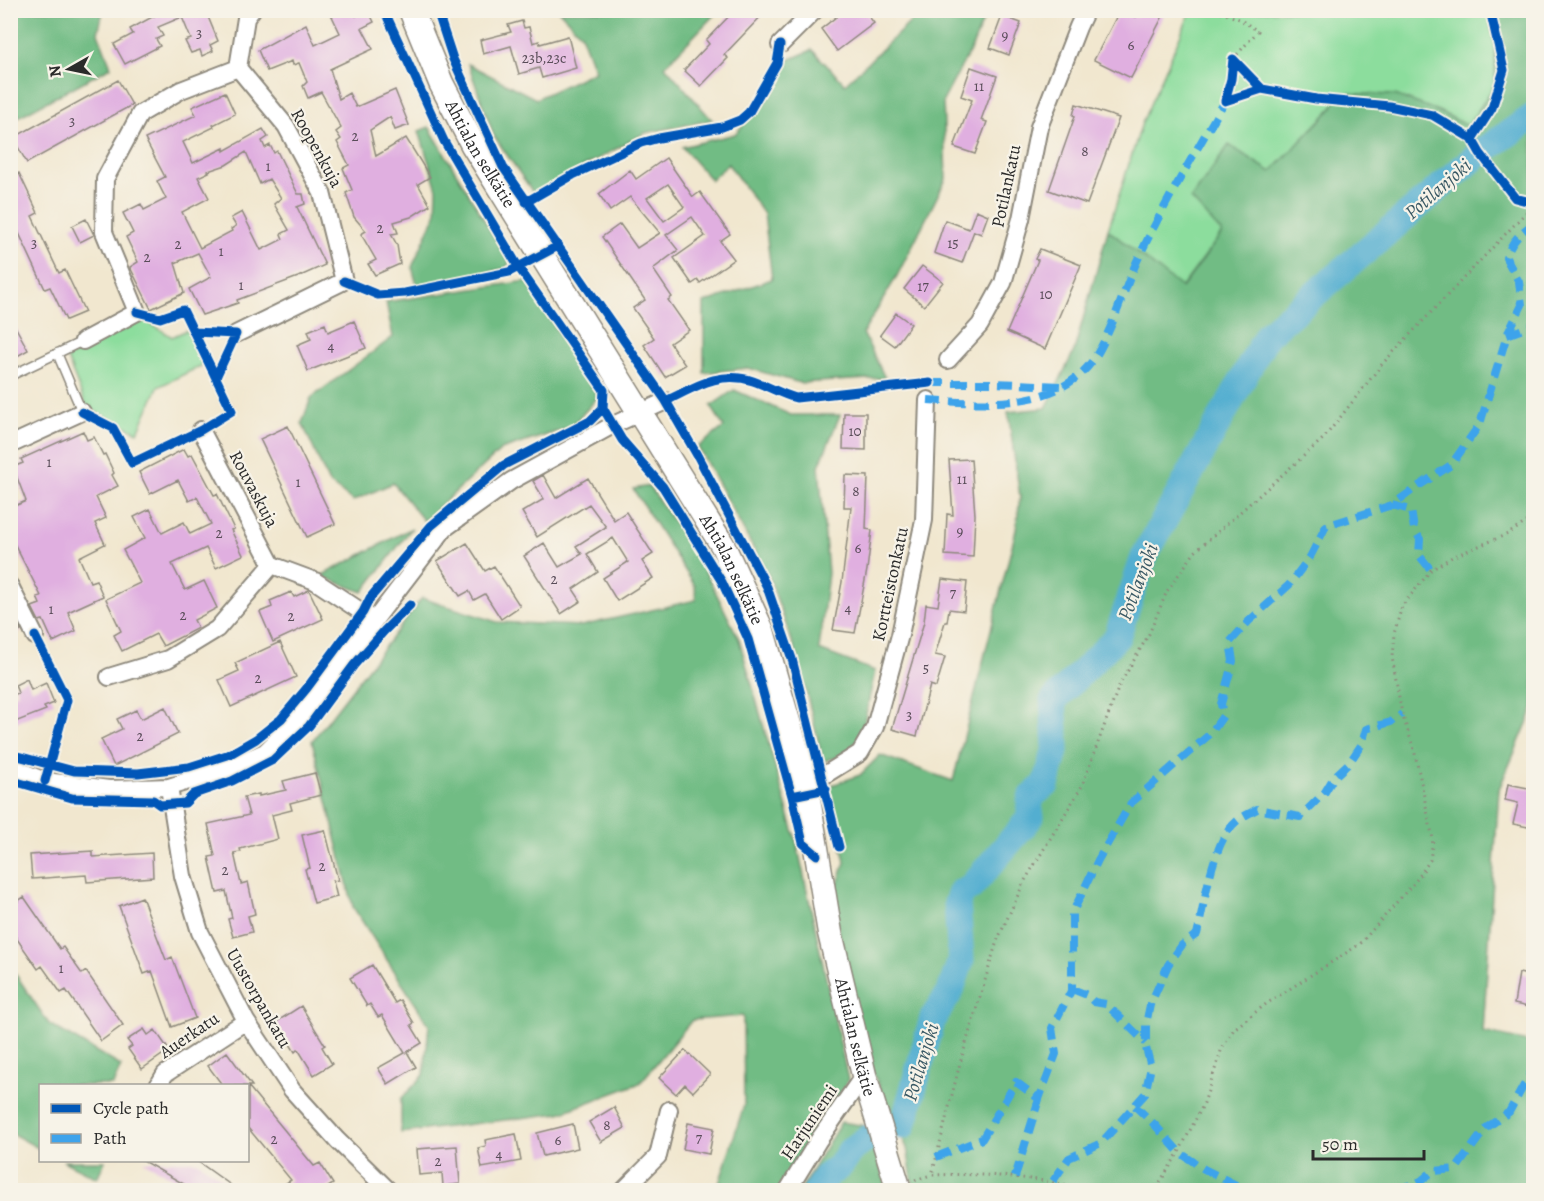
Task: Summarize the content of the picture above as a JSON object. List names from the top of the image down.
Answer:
{
  "streets": {
    "street": [
      "Roopenkuja",
      "Ahtialan selkätie",
      "Potilankatu",
      "Rouvaskuja",
      "Kortteistonkatu",
      "Uustorpankatu",
      "Auerkatu",
      "Harjuniemi"
    ]
  },
  "crossings": [
    ["Ahtialan selkätie", "Kortteistonkatu"],
    ["Ahtialan selkätie", "Harjuniemi"],
    ["Uustorpankatu", "Auerkatu"]
  ],
  "water": ["Potilanjoki"],
  "house_numbers": [
    "3",
    "9",
    "6",
    "23b,23c",
    "11",
    "3",
    "2",
    "8",
    "1",
    "2",
    "3",
    "15",
    "2",
    "1",
    "2",
    "1",
    "17",
    "10",
    "4",
    "10",
    "1",
    "11",
    "1",
    "8",
    "9",
    "2",
    "6",
    "2",
    "7",
    "4",
    "1",
    "2",
    "2",
    "5",
    "2",
    "3",
    "2",
    "2",
    "2",
    "1",
    "8",
    "7",
    "2",
    "6",
    "4",
    "2"
  ],
  "legend": ["Cycle path", "Path"],
  "scale_bar": "50 m",
  "north": "left"
}
